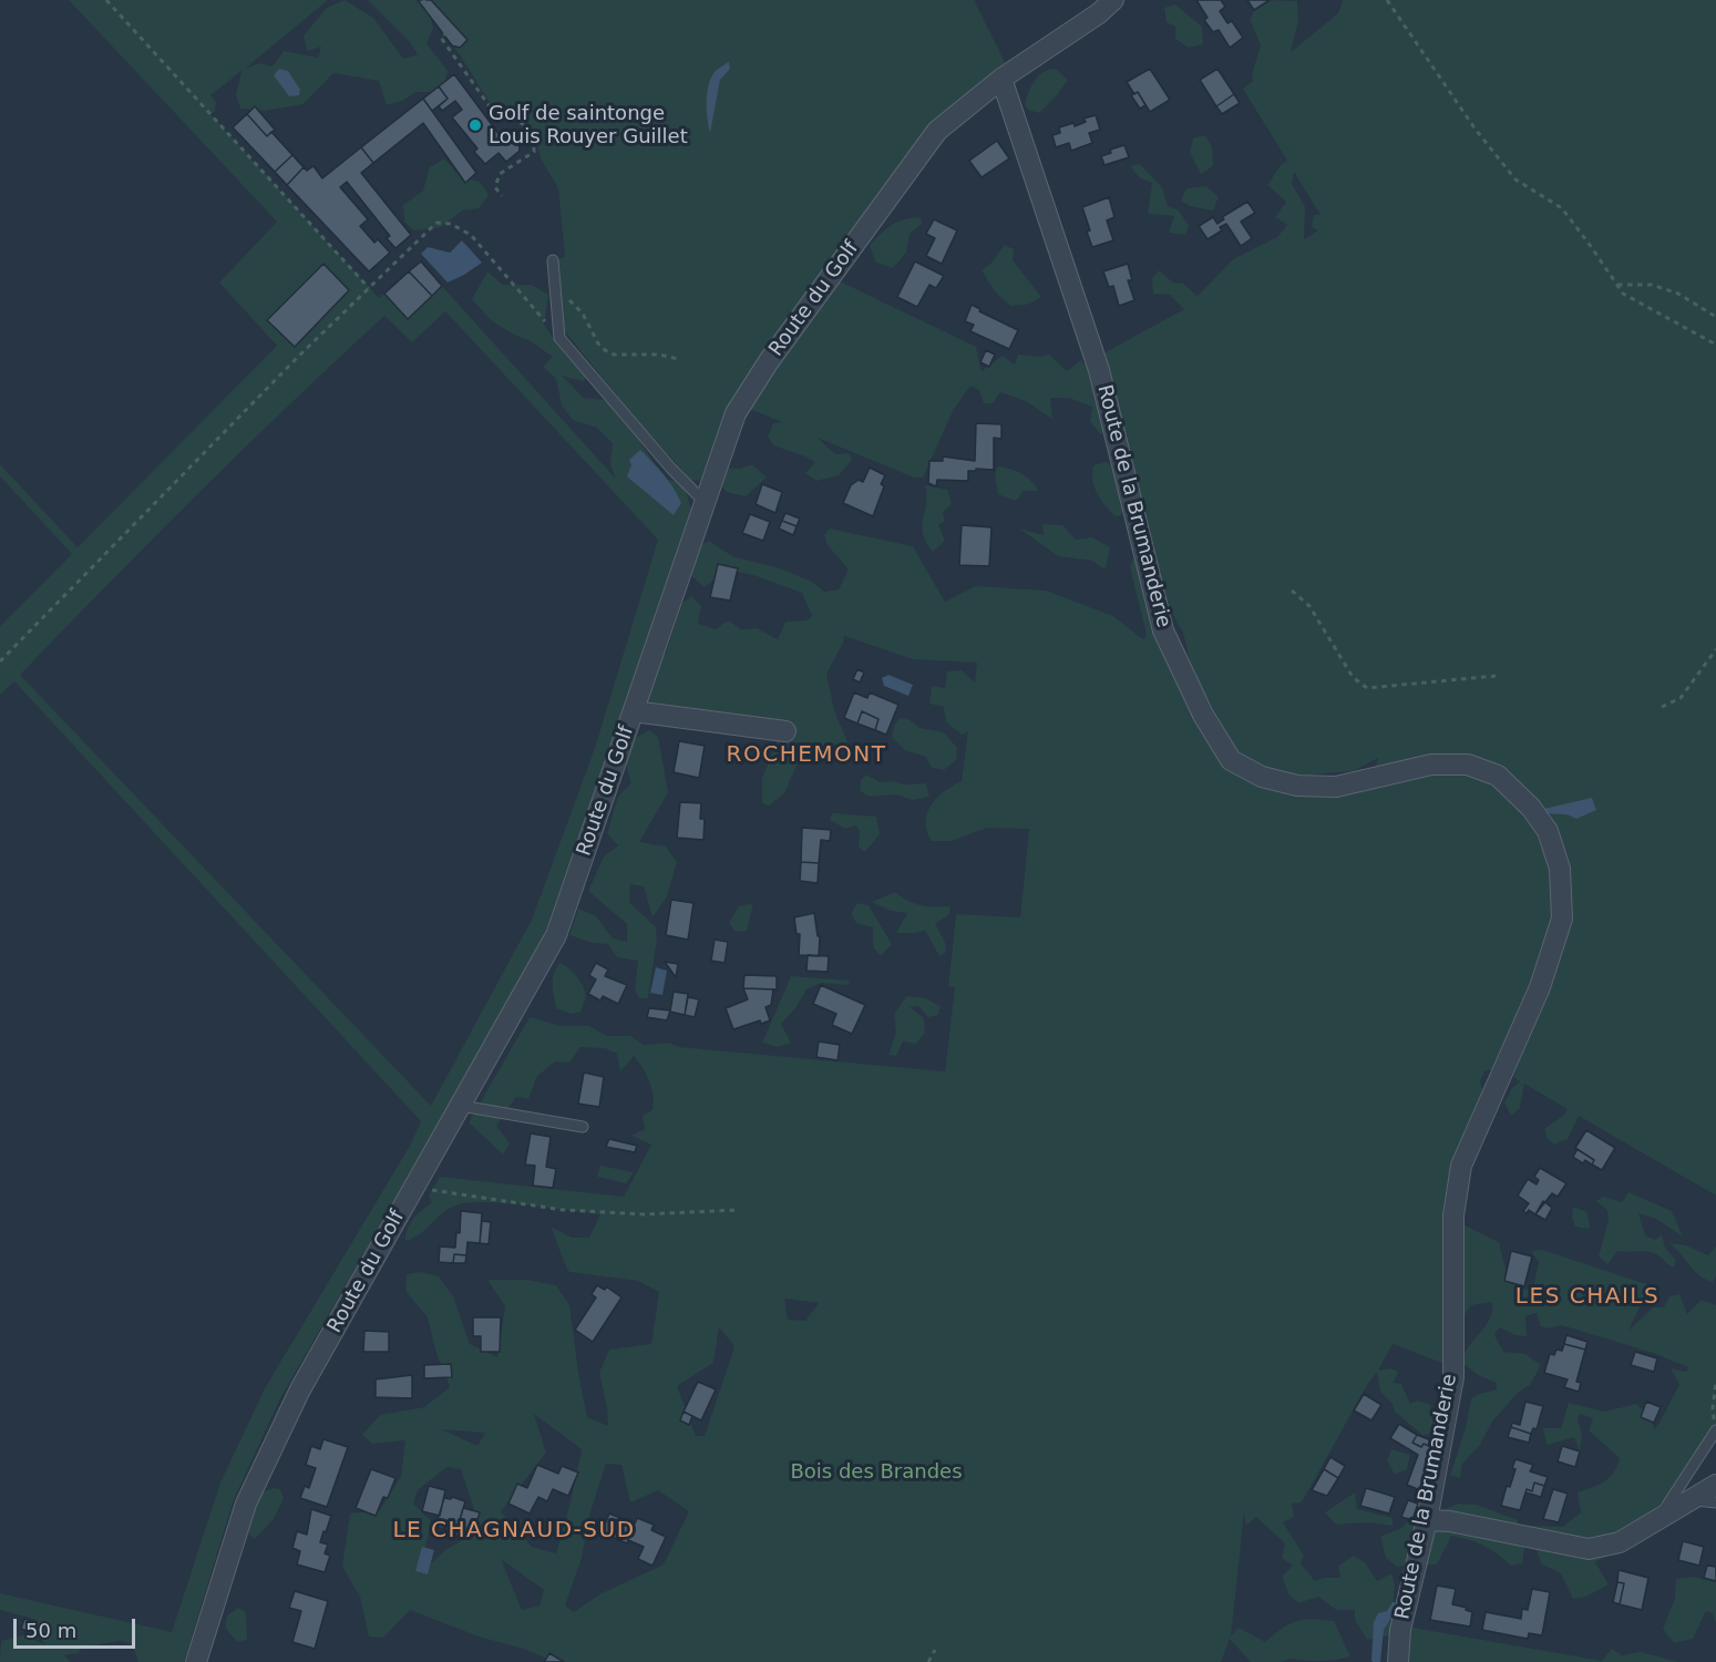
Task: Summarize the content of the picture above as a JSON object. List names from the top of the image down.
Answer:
{
  "streets": {
    "street": ["Route du Golf", "Route de la Brumanderie"]
  },
  "crossings": [
    ["Route du Golf", "Route de la Brumanderie"]
  ],
  "districts": ["ROCHEMONT", "LES CHAILS", "LE CHAGNAUD-SUD"],
  "parks": ["Bois des Brandes"],
  "places": ["Golf de saintonge Louis Rouyer Guillet"],
  "scale_bar": "50 m"
}
